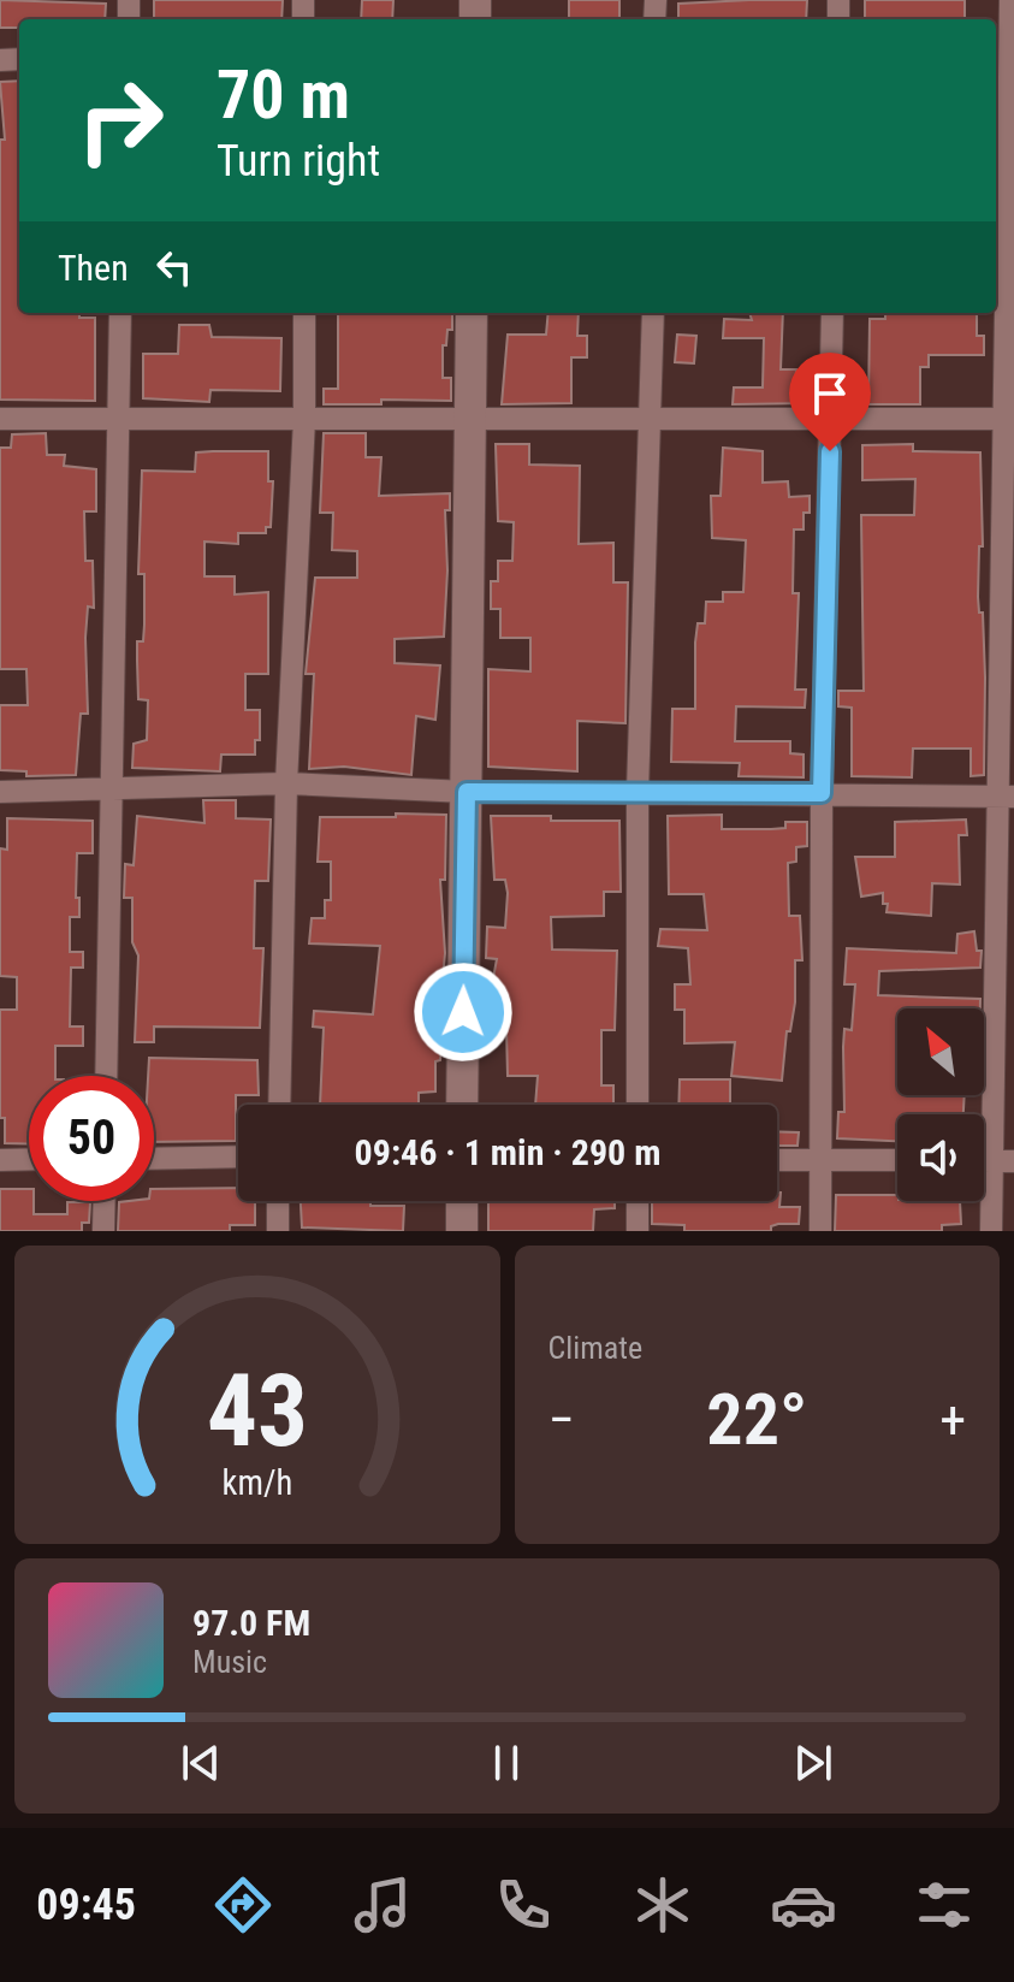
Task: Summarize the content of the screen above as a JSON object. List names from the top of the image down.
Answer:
{
  "north": "top left",
  "page": {
    "turn": ["70 m", "Turn right"],
    "then": "Then",
    "limit": "50",
    "trip": "09:46 · 1 min · 290 m",
    "tile": "Climate",
    "heat": ["−", "22°", "+"],
    "song": ["97.0 FM", "Music"],
    "tabs": "09:45",
    "gauge": ["43", "km/h"]
  }
}
